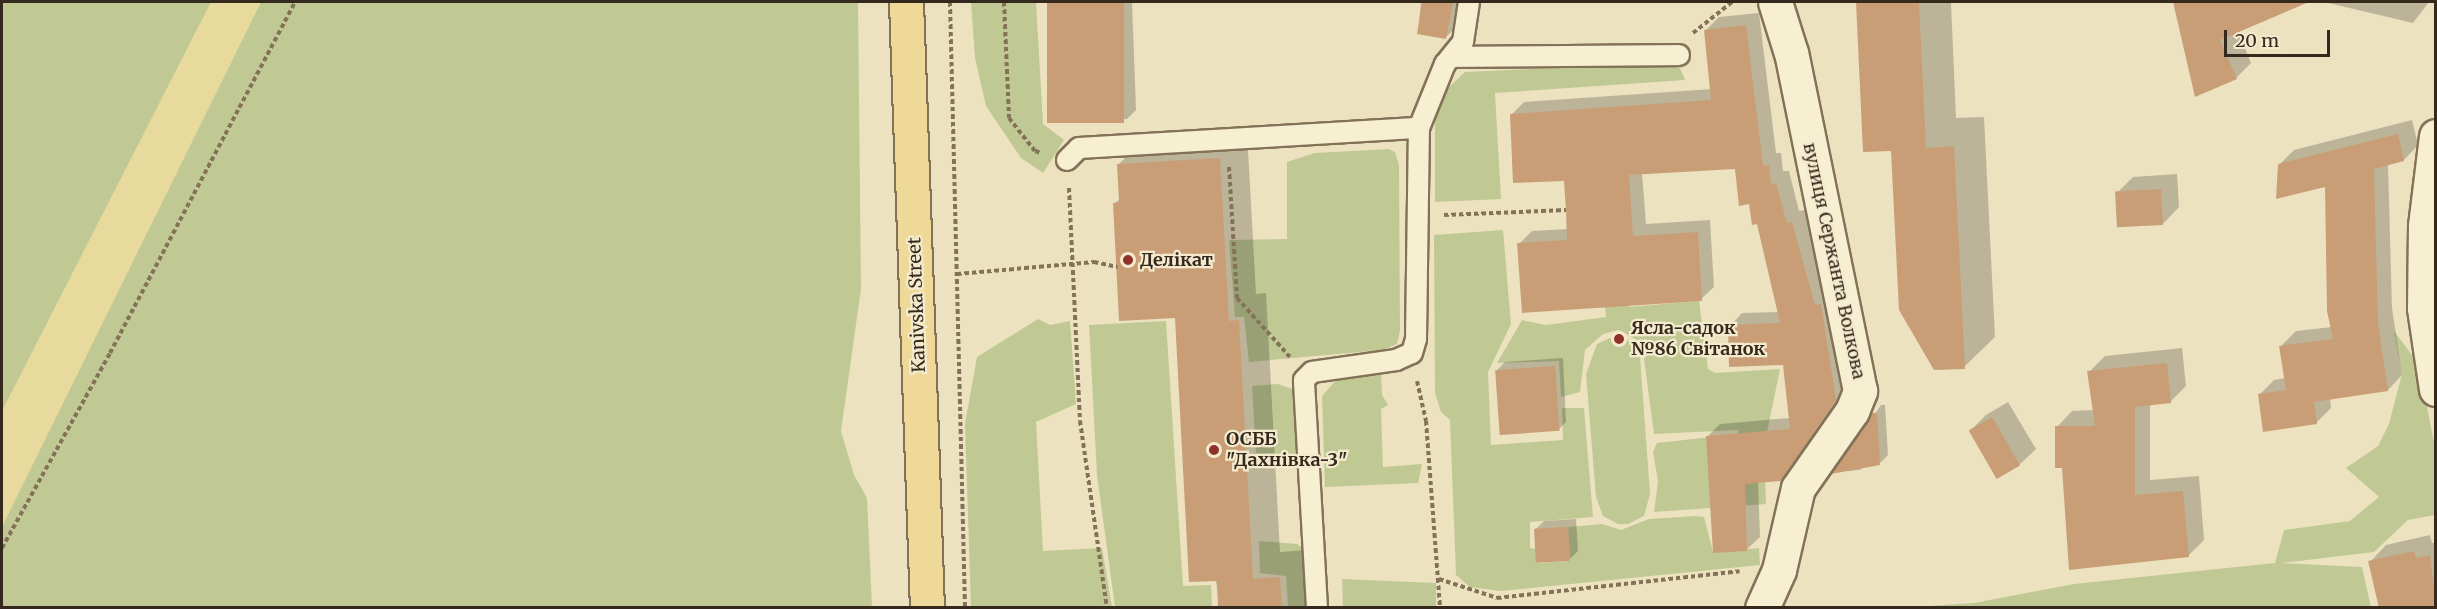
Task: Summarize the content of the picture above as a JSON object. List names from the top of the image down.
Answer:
{
  "streets": {
    "main road": ["Kanivska Street"],
    "street": ["вулиця Сержанта Волкова"]
  },
  "places": ["Делікат", "Ясла-садок №86 Світанок", "ОСББ \"Дахнівка-3\""],
  "scale_bar": "20 m"
}
